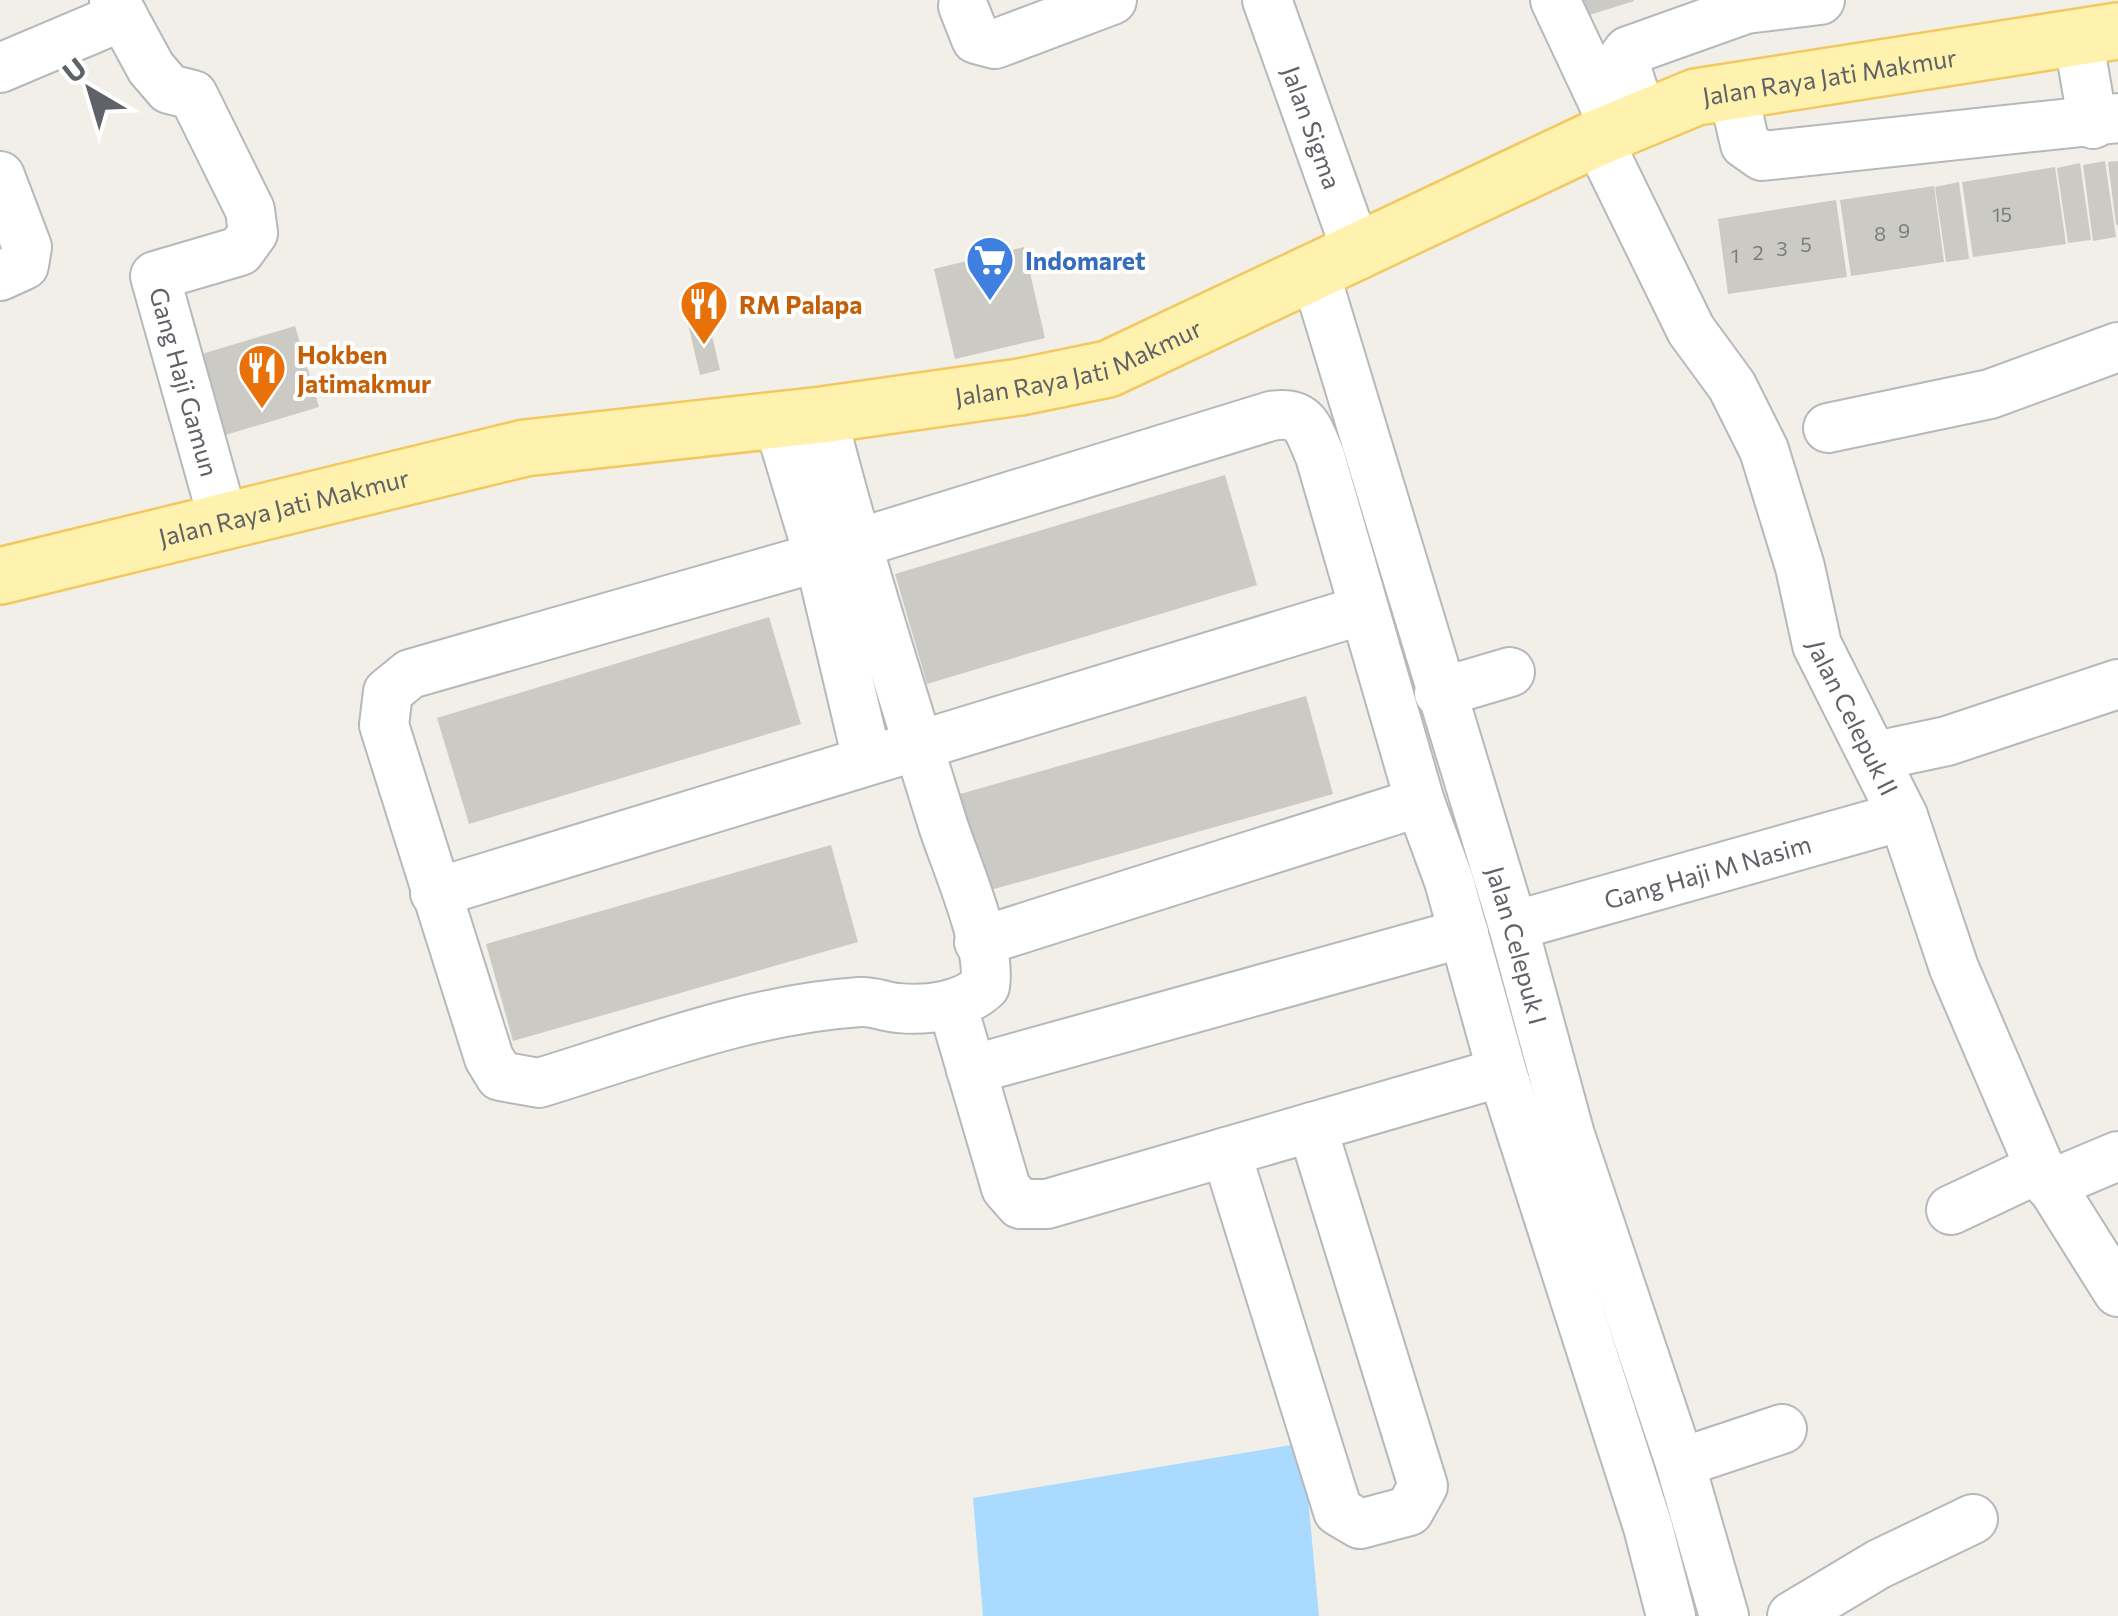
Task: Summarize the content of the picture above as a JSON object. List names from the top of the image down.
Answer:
{
  "streets": {
    "main road": ["Jalan Raya Jati Makmur"],
    "street": [
      "Jalan Sigma",
      "Gang Haji Gamun",
      "Jalan Celepuk II",
      "Gang Haji M Nasim",
      "Jalan Celepuk I"
    ]
  },
  "crossings": [
    ["Jalan Raya Jati Makmur", "Jalan Sigma"],
    ["Jalan Raya Jati Makmur", "Gang Haji Gamun"],
    ["Jalan Raya Jati Makmur", "Jalan Celepuk II"],
    ["Jalan Raya Jati Makmur", "Jalan Celepuk I"],
    ["Jalan Sigma", "Jalan Celepuk I"],
    ["Jalan Celepuk II", "Gang Haji M Nasim"],
    ["Gang Haji M Nasim", "Jalan Celepuk I"]
  ],
  "places": {
    "supermarket": ["Indomaret"],
    "restaurant": ["RM Palapa", "Hokben Jatimakmur"]
  },
  "house_numbers": [
    "15",
    "9",
    "8",
    "5",
    "3",
    "2",
    "1"
  ],
  "north": "top left"
}
